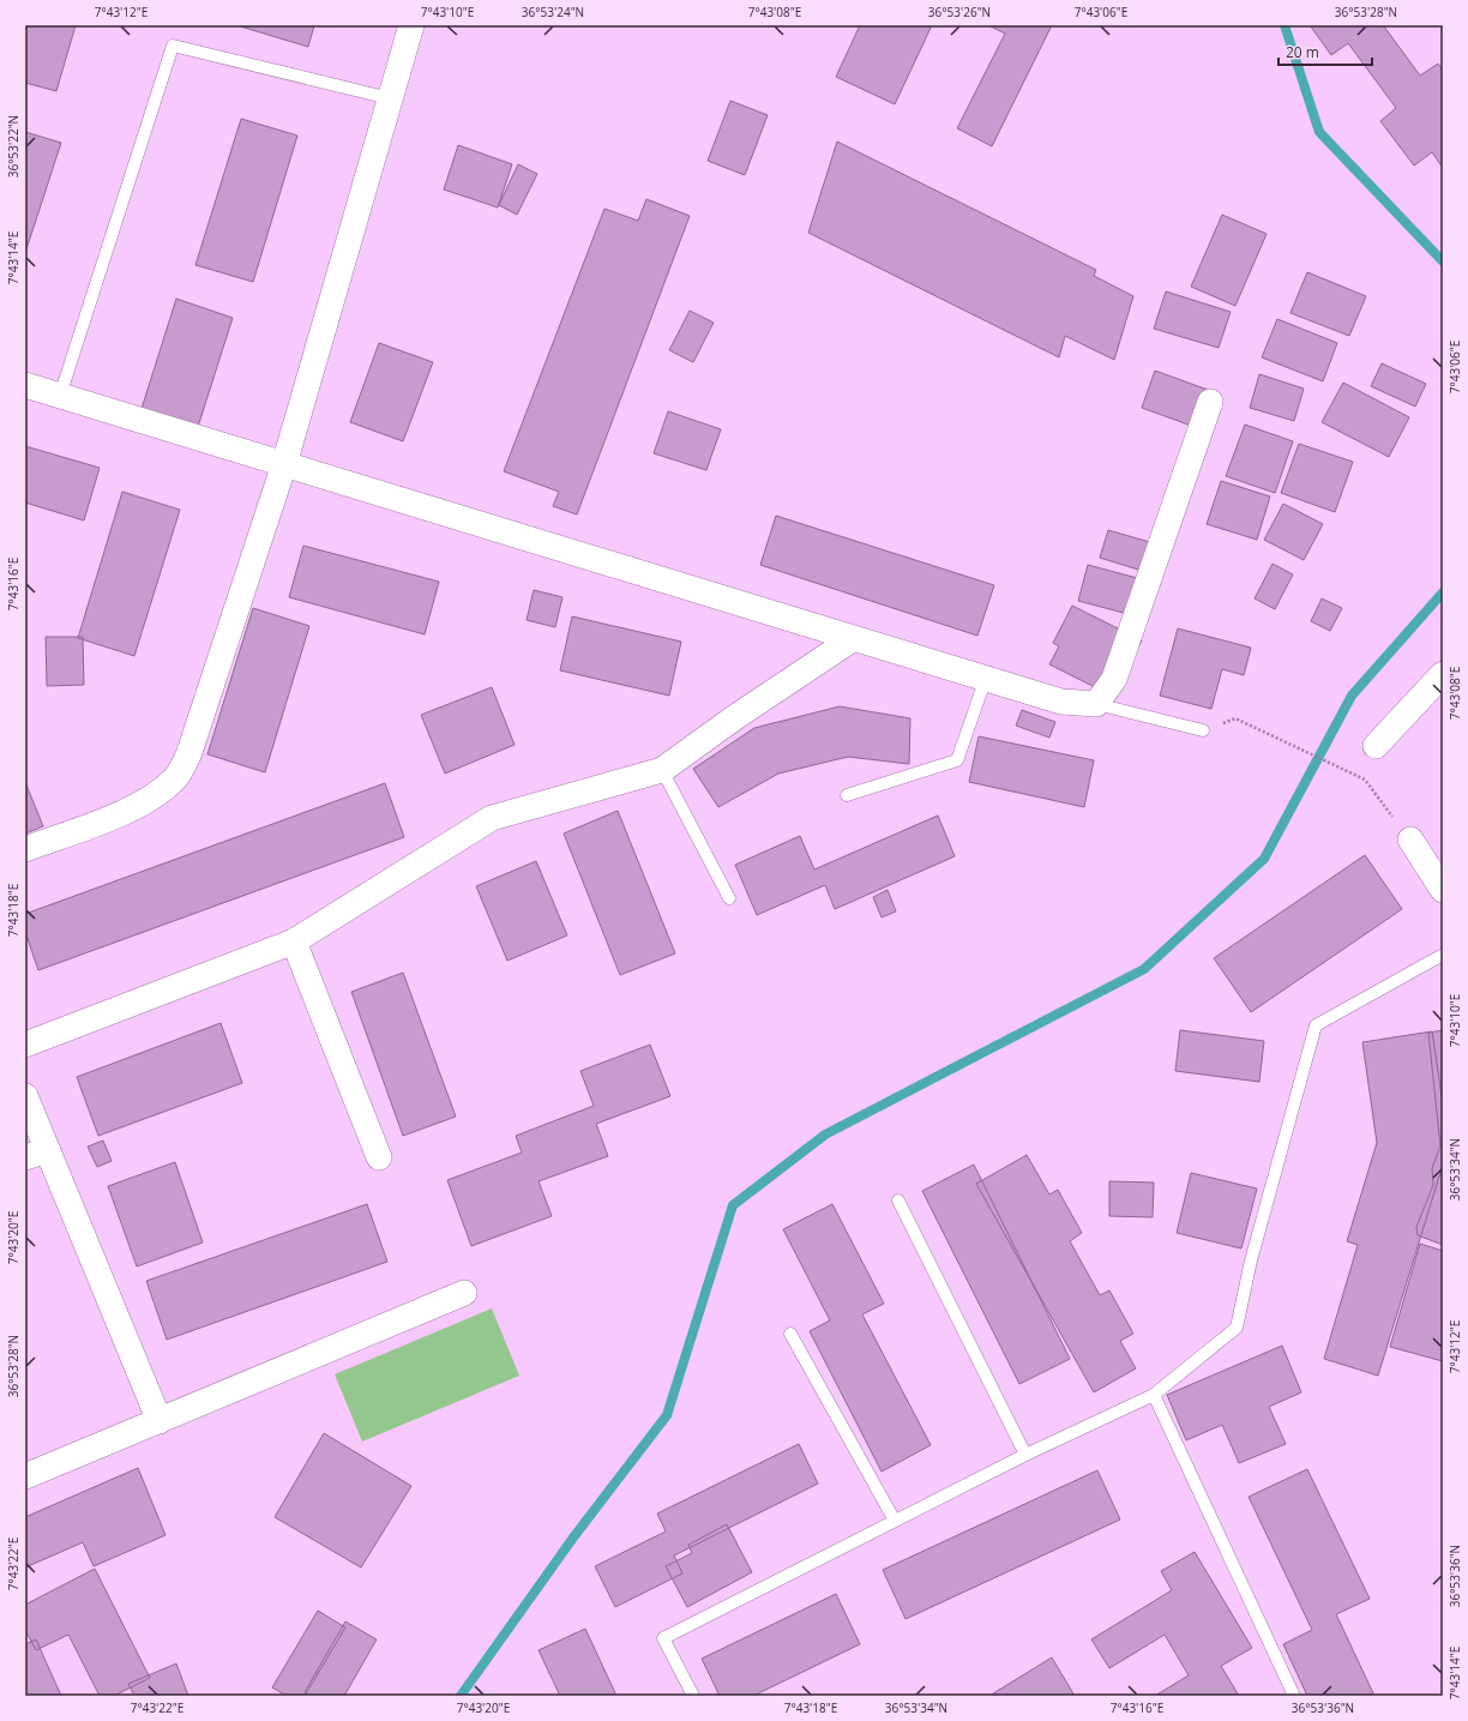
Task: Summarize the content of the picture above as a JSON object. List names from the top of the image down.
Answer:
{
  "scale_bar": "20 m",
  "coordinates": [
    "7°43'12\"E",
    "7°43'10\"E",
    "36°53'24\"N",
    "7°43'08\"E",
    "36°53'26\"N",
    "7°43'06\"E",
    "36°53'28\"N",
    "36°53'22\"N",
    "7°43'14\"E",
    "7°43'16\"E",
    "7°43'18\"E",
    "36°53'34\"N",
    "7°43'20\"E",
    "7°43'22\"E",
    "36°53'36\"N"
  ]
}
